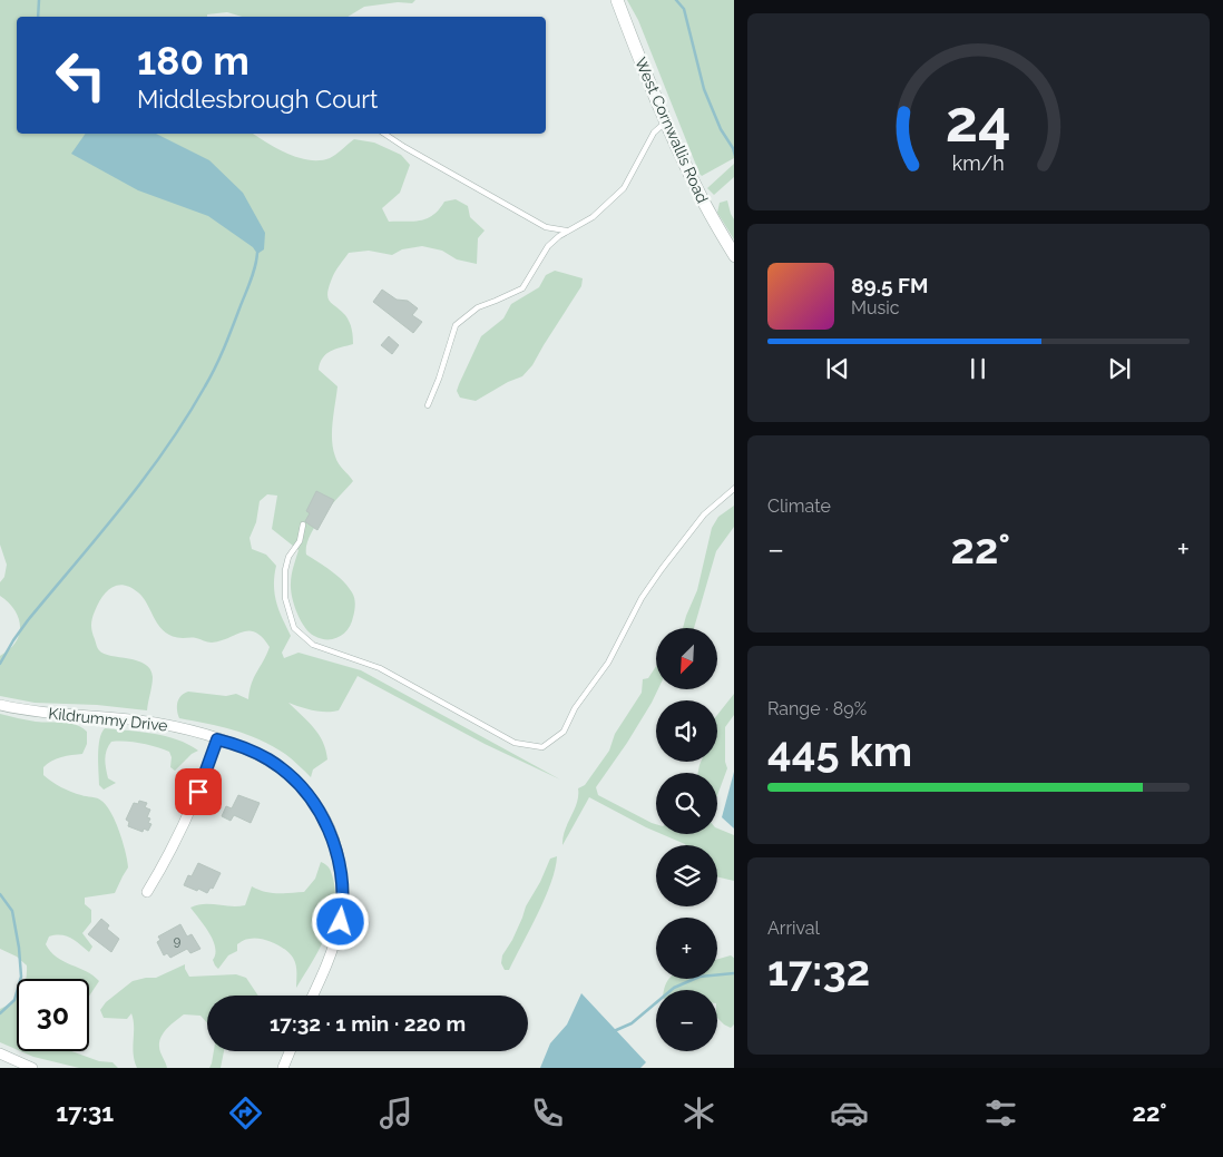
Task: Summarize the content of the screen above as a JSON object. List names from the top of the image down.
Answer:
{
  "streets": {
    "street": ["West Cornwallis Road", "Kildrummy Drive"]
  },
  "house_numbers": ["9"],
  "north": "bottom left",
  "page": {
    "turn": ["180 m", "Middlesbrough Court"],
    "song": ["89.5 FM", "Music"],
    "tile": [
      "Climate",
      ["Range · 89%", "445 km"],
      ["Arrival", "17:32"]
    ],
    "heat": ["−", "22°", "+"],
    "map_buttons": ["+", "−"],
    "limit": "30",
    "trip": "17:32 · 1 min · 220 m",
    "tabs": ["17:31", "22°"],
    "gauge": ["24", "km/h"]
  }
}
